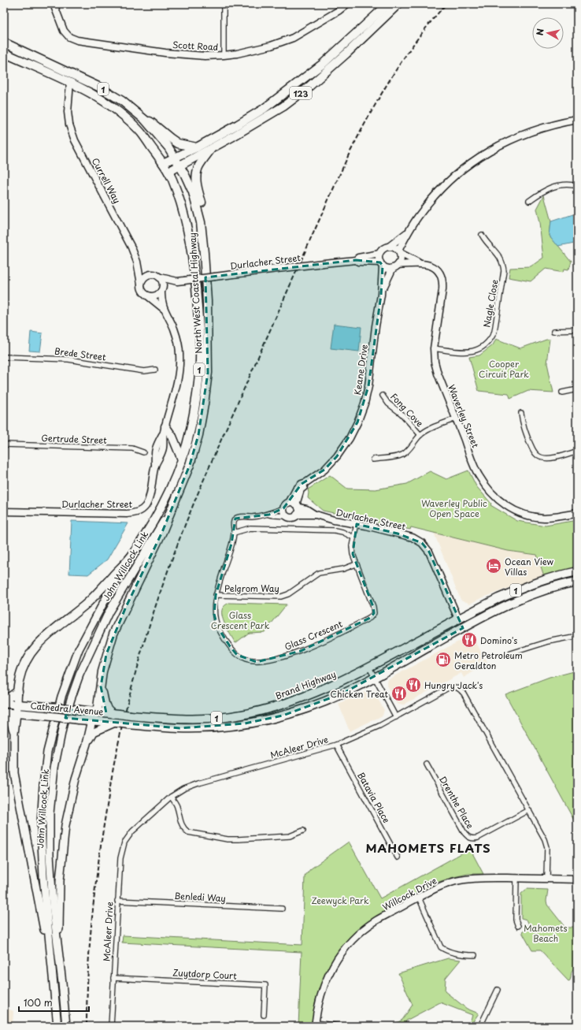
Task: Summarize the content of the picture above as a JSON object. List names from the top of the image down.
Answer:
{
  "streets": {
    "highway": [
      "1",
      "123",
      "North West Coastal Highway",
      "Brand Highway",
      "Cathedral Avenue"
    ],
    "main road": ["John Willcock Link"],
    "street": [
      "Scott Road",
      "Currell Way",
      "Durlacher Street",
      "Nagle Close",
      "Brede Street",
      "Keane Drive",
      "Fong Cove",
      "Waverley Street",
      "Gertrude Street",
      "Pelgrom Way",
      "Glass Crescent",
      "McAleer Drive",
      "Batavia Place",
      "Drenthe Place",
      "Willcock Drive",
      "Benledi Way",
      "Zuytdorp Court"
    ]
  },
  "crossings": [
    ["1", "Durlacher Street"],
    ["1", "North West Coastal Highway"],
    ["1", "John Willcock Link"],
    ["1", "Brand Highway"],
    ["1", "Cathedral Avenue"],
    ["123", "North West Coastal Highway"],
    ["Currell Way", "Durlacher Street"],
    ["Currell Way", "North West Coastal Highway"],
    ["Durlacher Street", "Keane Drive"],
    ["Durlacher Street", "Waverley Street"],
    ["Durlacher Street", "Glass Crescent"],
    ["Durlacher Street", "Brand Highway"],
    ["North West Coastal Highway", "John Willcock Link"],
    ["Nagle Close", "Waverley Street"],
    ["Keane Drive", "Waverley Street"],
    ["Pelgrom Way", "Glass Crescent"],
    ["McAleer Drive", "Batavia Place"],
    ["McAleer Drive", "Drenthe Place"],
    ["McAleer Drive", "Willcock Drive"],
    ["McAleer Drive", "Benledi Way"],
    ["McAleer Drive", "Zuytdorp Court"]
  ],
  "districts": ["MAHOMETS FLATS"],
  "parks": [
    "Cooper Circuit Park",
    "Waverley Public Open Space",
    "Glass Crescent Park",
    "Zeewyck Park",
    "Mahomets Beach"
  ],
  "places": {
    "hotel": ["Ocean View Villas"],
    "restaurant": ["Domino's", "Hungry Jack's", "Chicken Treat"],
    "fuel station": ["Metro Petroleum Geraldton"]
  },
  "scale_bar": "100 m",
  "north": "left"
}
